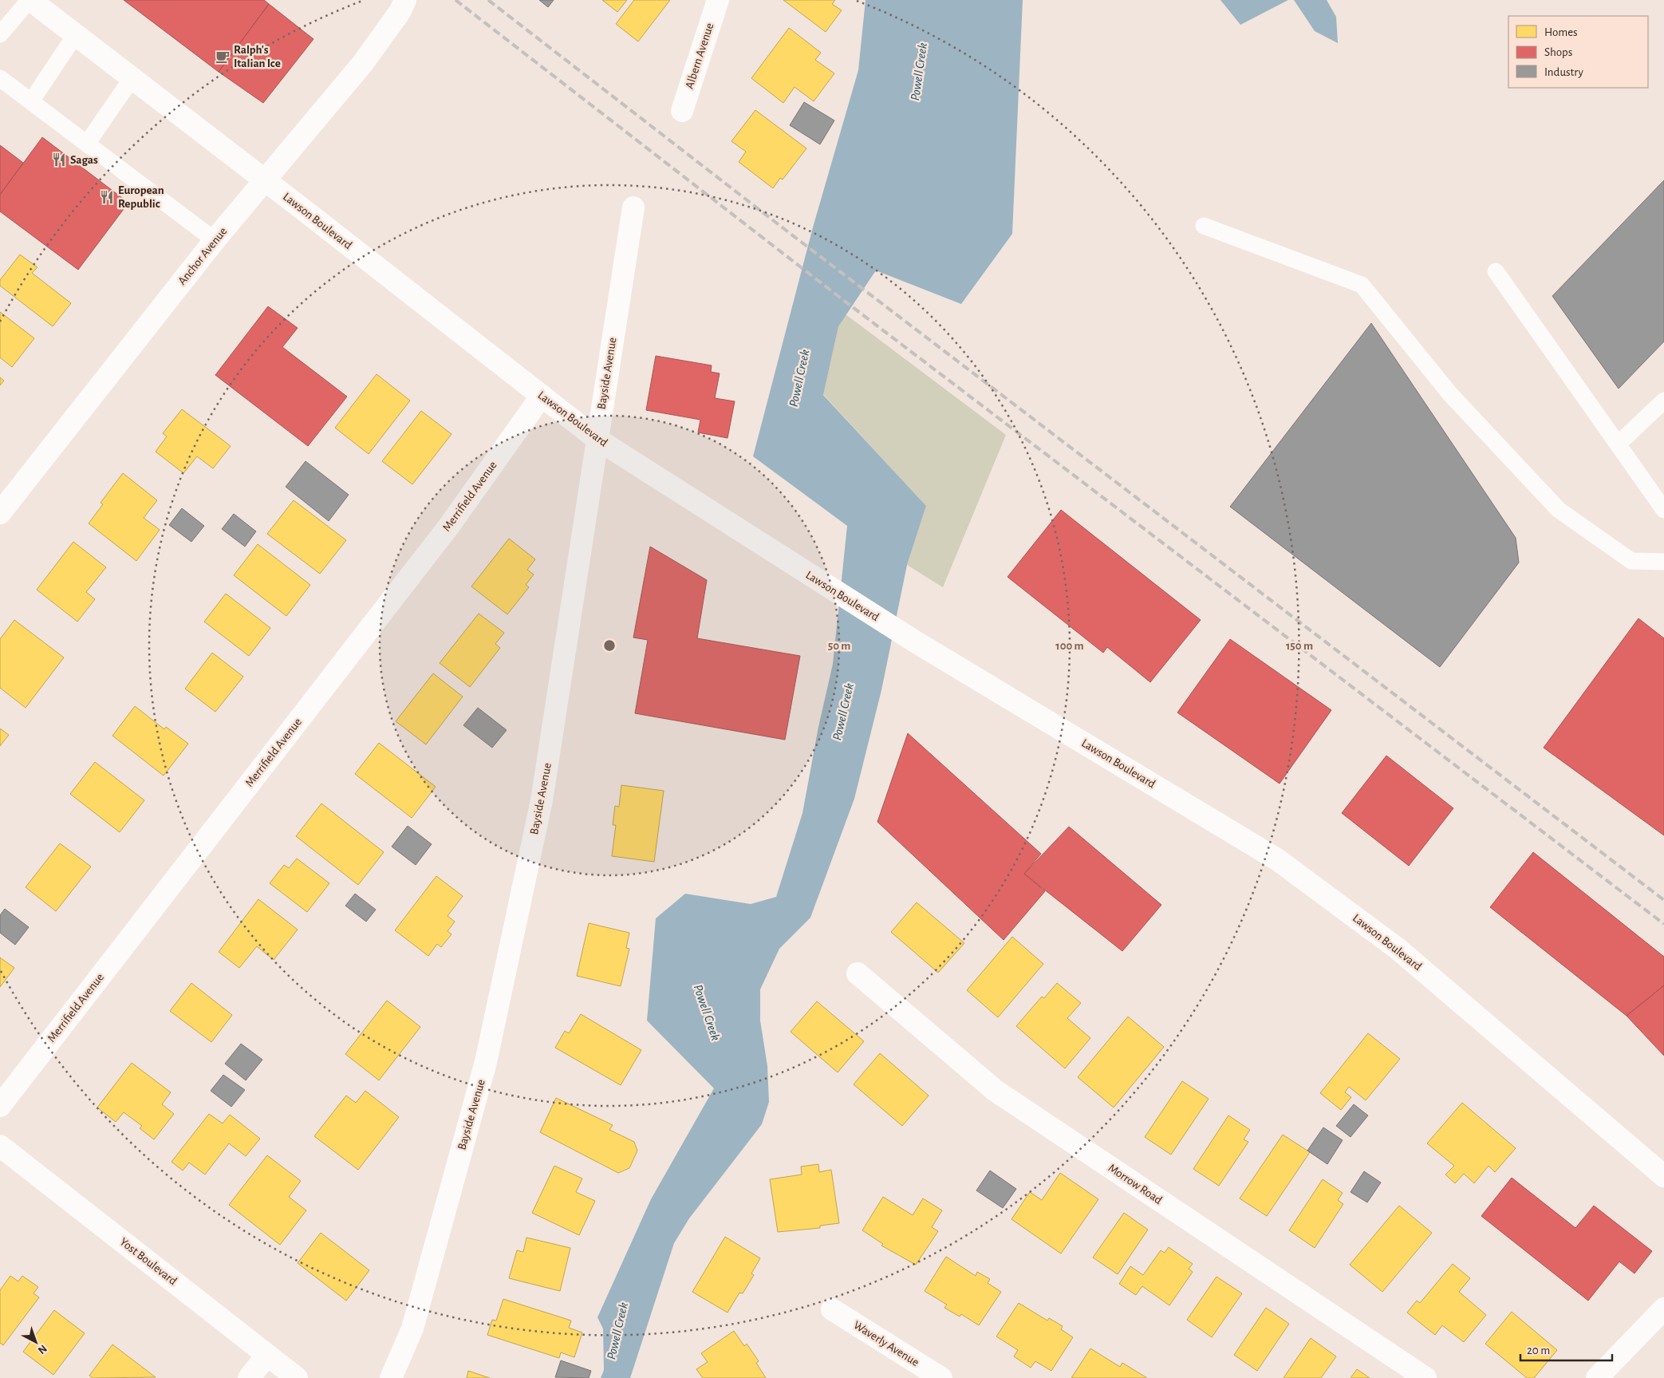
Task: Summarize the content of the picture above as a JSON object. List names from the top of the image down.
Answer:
{
  "streets": {
    "street": [
      "Albern Avenue",
      "Lawson Boulevard",
      "Anchor Avenue",
      "Bayside Avenue",
      "Merrifield Avenue",
      "Morrow Road",
      "Yost Boulevard",
      "Waverly Avenue"
    ]
  },
  "crossings": [
    ["Lawson Boulevard", "Anchor Avenue"],
    ["Lawson Boulevard", "Bayside Avenue"],
    ["Lawson Boulevard", "Merrifield Avenue"]
  ],
  "water": ["Powell Creek"],
  "places": {
    "cafe": ["Ralph's Italian Ice"],
    "restaurant": ["Sagas", "European Republic"]
  },
  "legend": ["Homes", "Shops", "Industry"],
  "scale_bar": "20 m",
  "north": "bottom right",
  "rings": ["50 m", "100 m", "150 m"]
}
